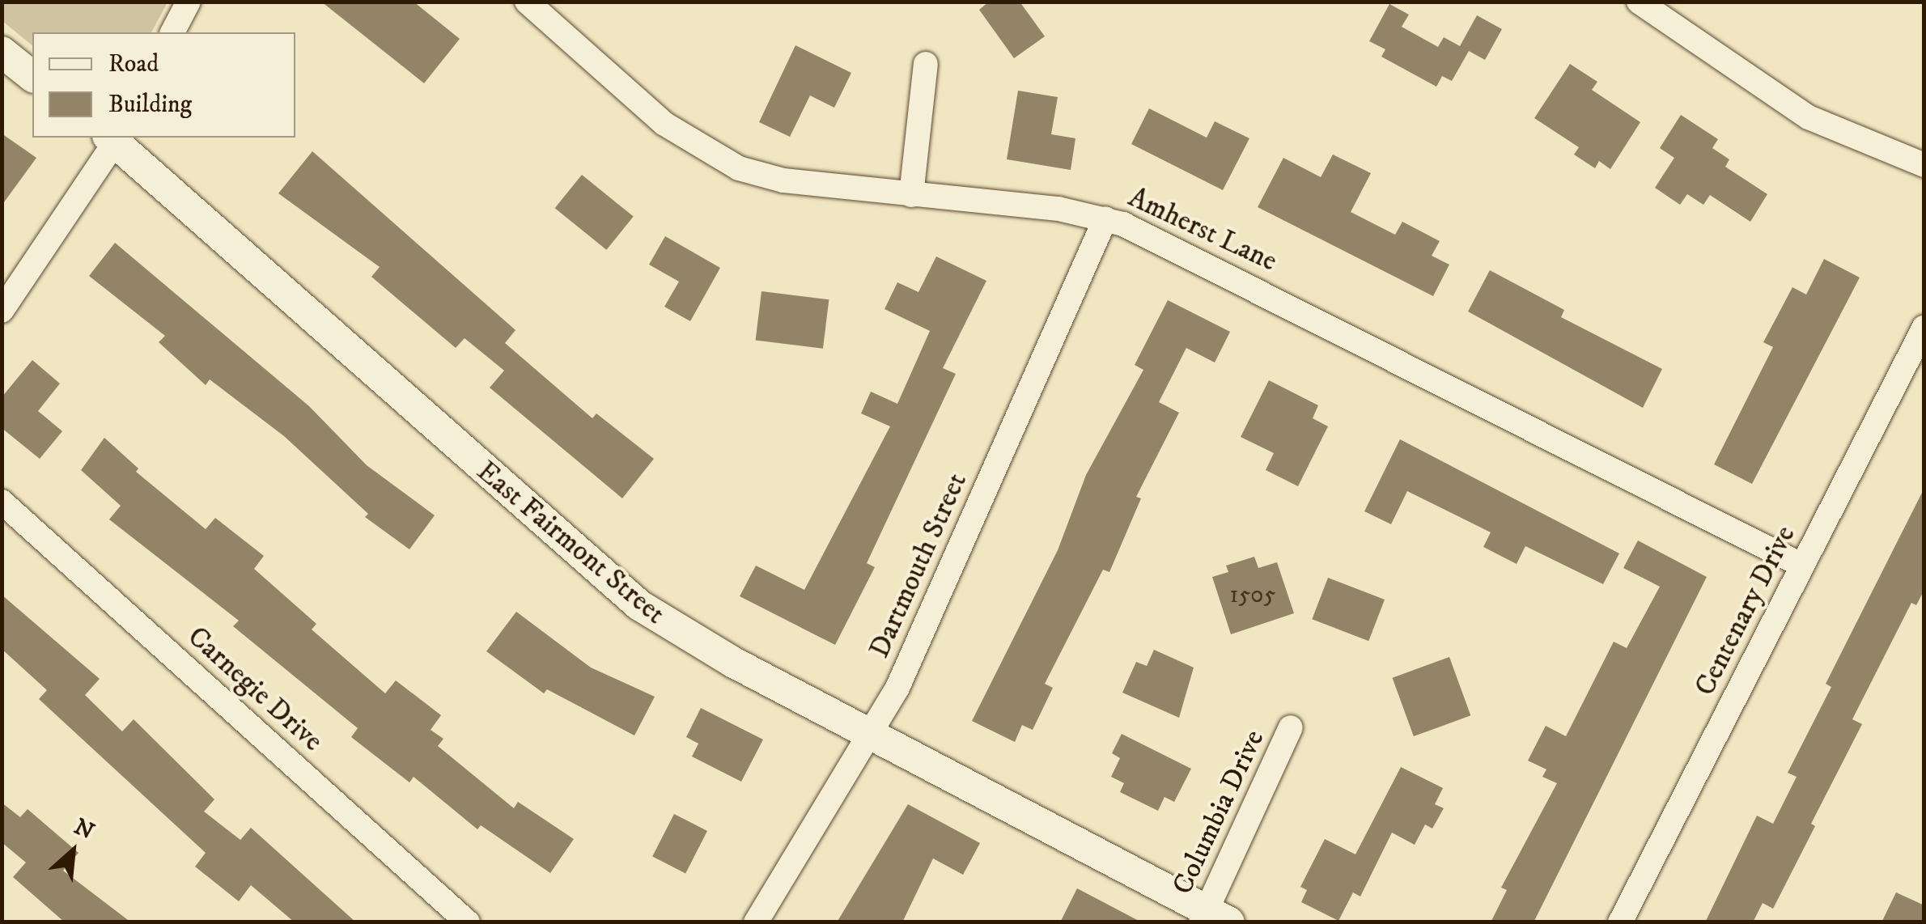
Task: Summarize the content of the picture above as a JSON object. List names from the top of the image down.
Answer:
{
  "streets": {
    "street": [
      "Amherst Lane",
      "East Fairmont Street",
      "Dartmouth Street",
      "Centenary Drive",
      "Carnegie Drive",
      "Columbia Drive"
    ]
  },
  "crossings": [
    ["Amherst Lane", "Dartmouth Street"],
    ["Amherst Lane", "Centenary Drive"],
    ["East Fairmont Street", "Dartmouth Street"],
    ["East Fairmont Street", "Columbia Drive"]
  ],
  "house_numbers": ["1505"],
  "legend": ["Road", "Building"],
  "north": "top right"
}
